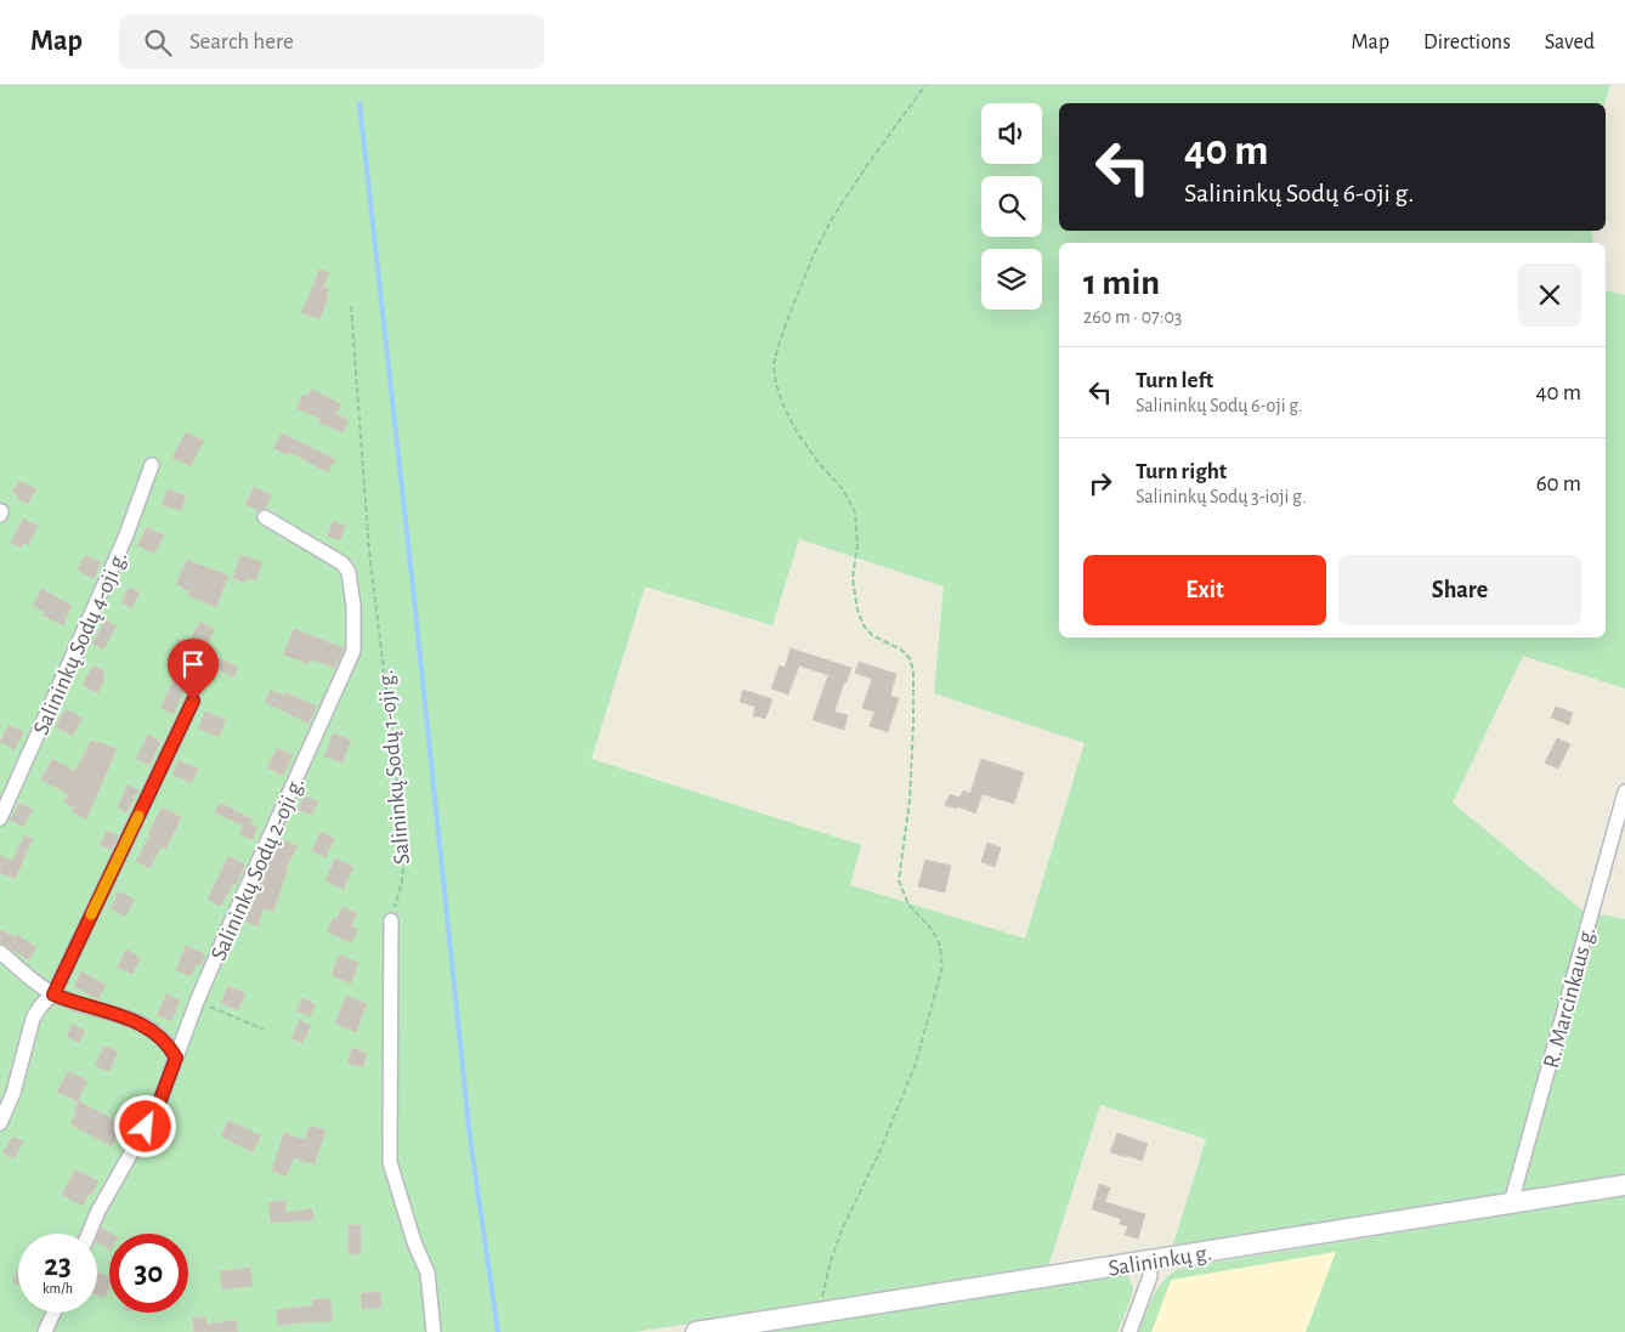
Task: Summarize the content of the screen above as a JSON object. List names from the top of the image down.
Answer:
{
  "streets": {
    "main road": ["Salininkų g."],
    "street": ["Salininkų Sodų 4-oji g.", "Salininkų Sodų 2-oji g.", "R. Marcinkaus g."],
    "path": ["Salininkų Sodų 1-oji g."]
  },
  "crossings": [
    ["R. Marcinkaus g.", "Salininkų g."]
  ],
  "page": {
    "header": "Map",
    "search": "Search here",
    "nav": ["Map", "Directions", "Saved"],
    "turn": ["40 m", "Salininkų Sodų 6-oji g."],
    "heading": ["1 min", "260 m · 07:03"],
    "list": [
      {
        "name": "Turn left",
        "note": "Salininkų Sodų 6-oji g.",
        "value": "40 m"
      },
      {
        "name": "Turn right",
        "note": "Salininkų Sodų 3-ioji g.",
        "value": "60 m"
      }
    ],
    "buttons": ["Exit", "Share"],
    "speed": "23 km/h",
    "limit": "30"
  }
}
